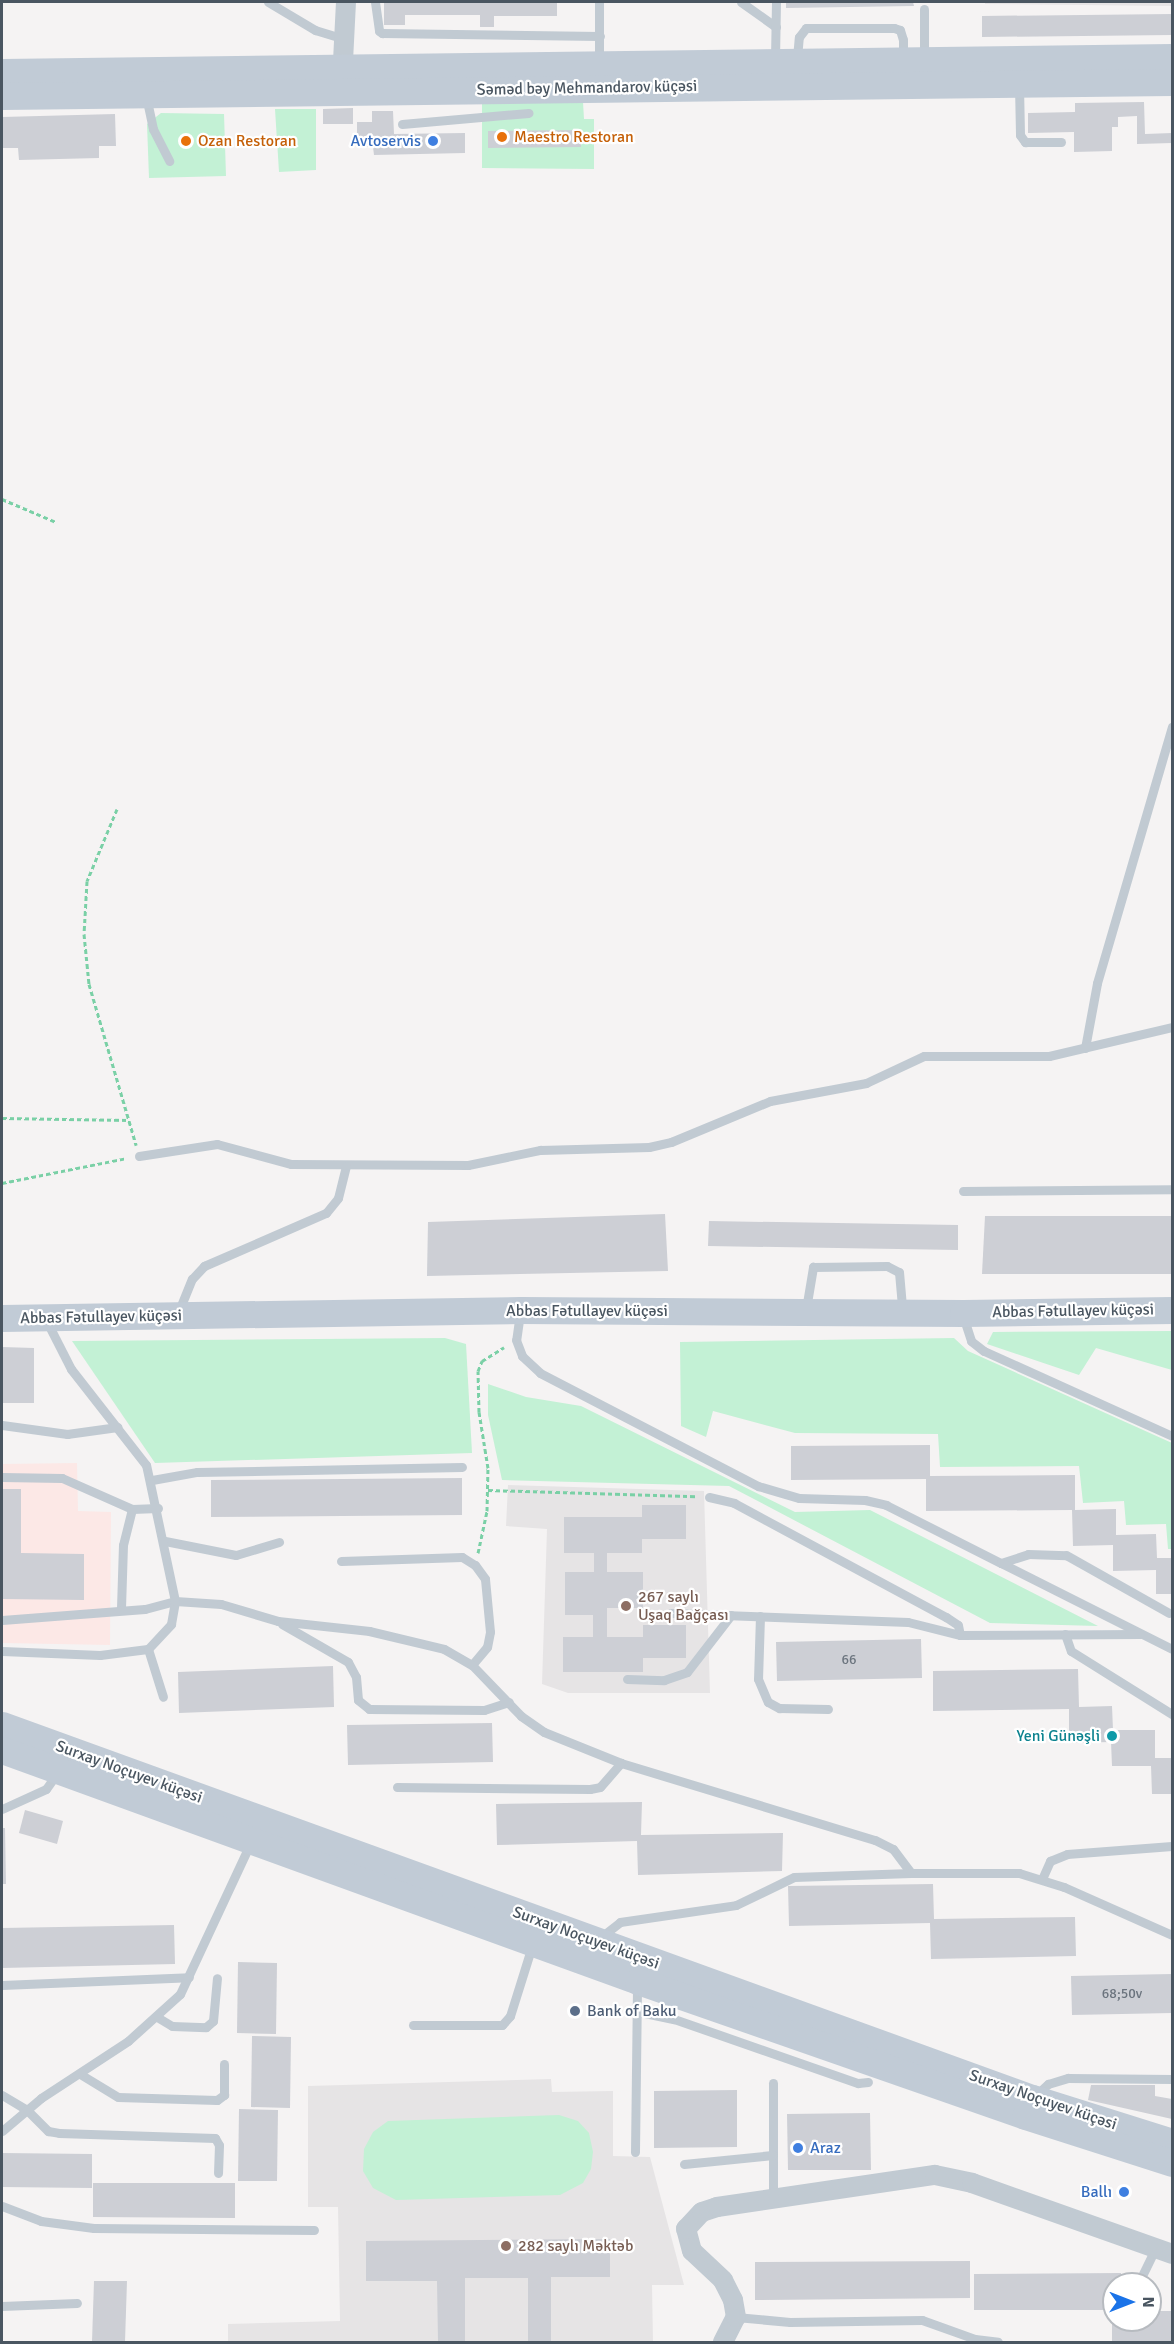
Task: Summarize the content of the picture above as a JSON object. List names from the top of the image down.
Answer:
{
  "streets": {
    "main road": ["Səməd bəy Mehmandarov küçəsi", "Abbas Fətullayev küçəsi", "Surxay Noçuyev küçəsi"]
  },
  "places": [
    "Maestro Restoran",
    "Ozan Restoran",
    "Avtoservis",
    "267 saylı Uşaq Bağçası",
    "Yeni Günəşli",
    "Bank of Baku",
    "Araz",
    "Ballı",
    "282 saylı Məktəb"
  ],
  "house_numbers": ["66", "68;50v"],
  "north": "right"
}
